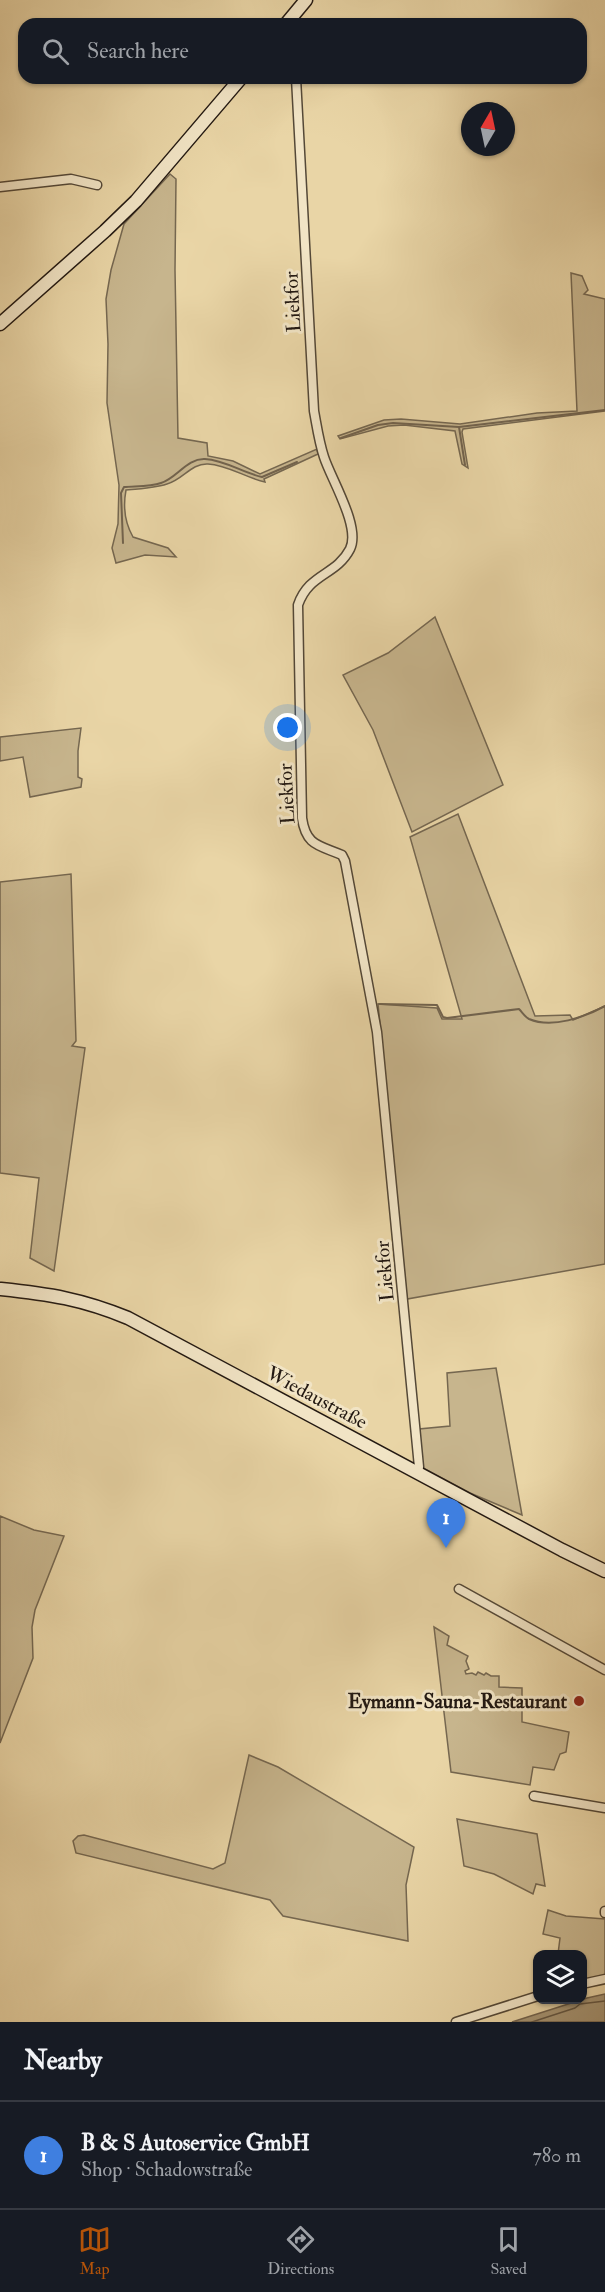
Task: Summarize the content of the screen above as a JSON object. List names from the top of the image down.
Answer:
{
  "streets": {
    "main road": ["Wiedaustraße"],
    "street": ["Liekfor"]
  },
  "crossings": [
    ["Liekfor", "Wiedaustraße"]
  ],
  "places": ["Eymann-Sauna-Restaurant"],
  "north": "top",
  "page": {
    "search": "Search here",
    "pins": "1",
    "heading": "Nearby",
    "list": [
      {
        "mark": "1",
        "name": "B & S Autoservice GmbH",
        "note": "Shop · Schadowstraße",
        "value": "780 m"
      }
    ],
    "nav": ["Map", "Directions", "Saved"]
  }
}
